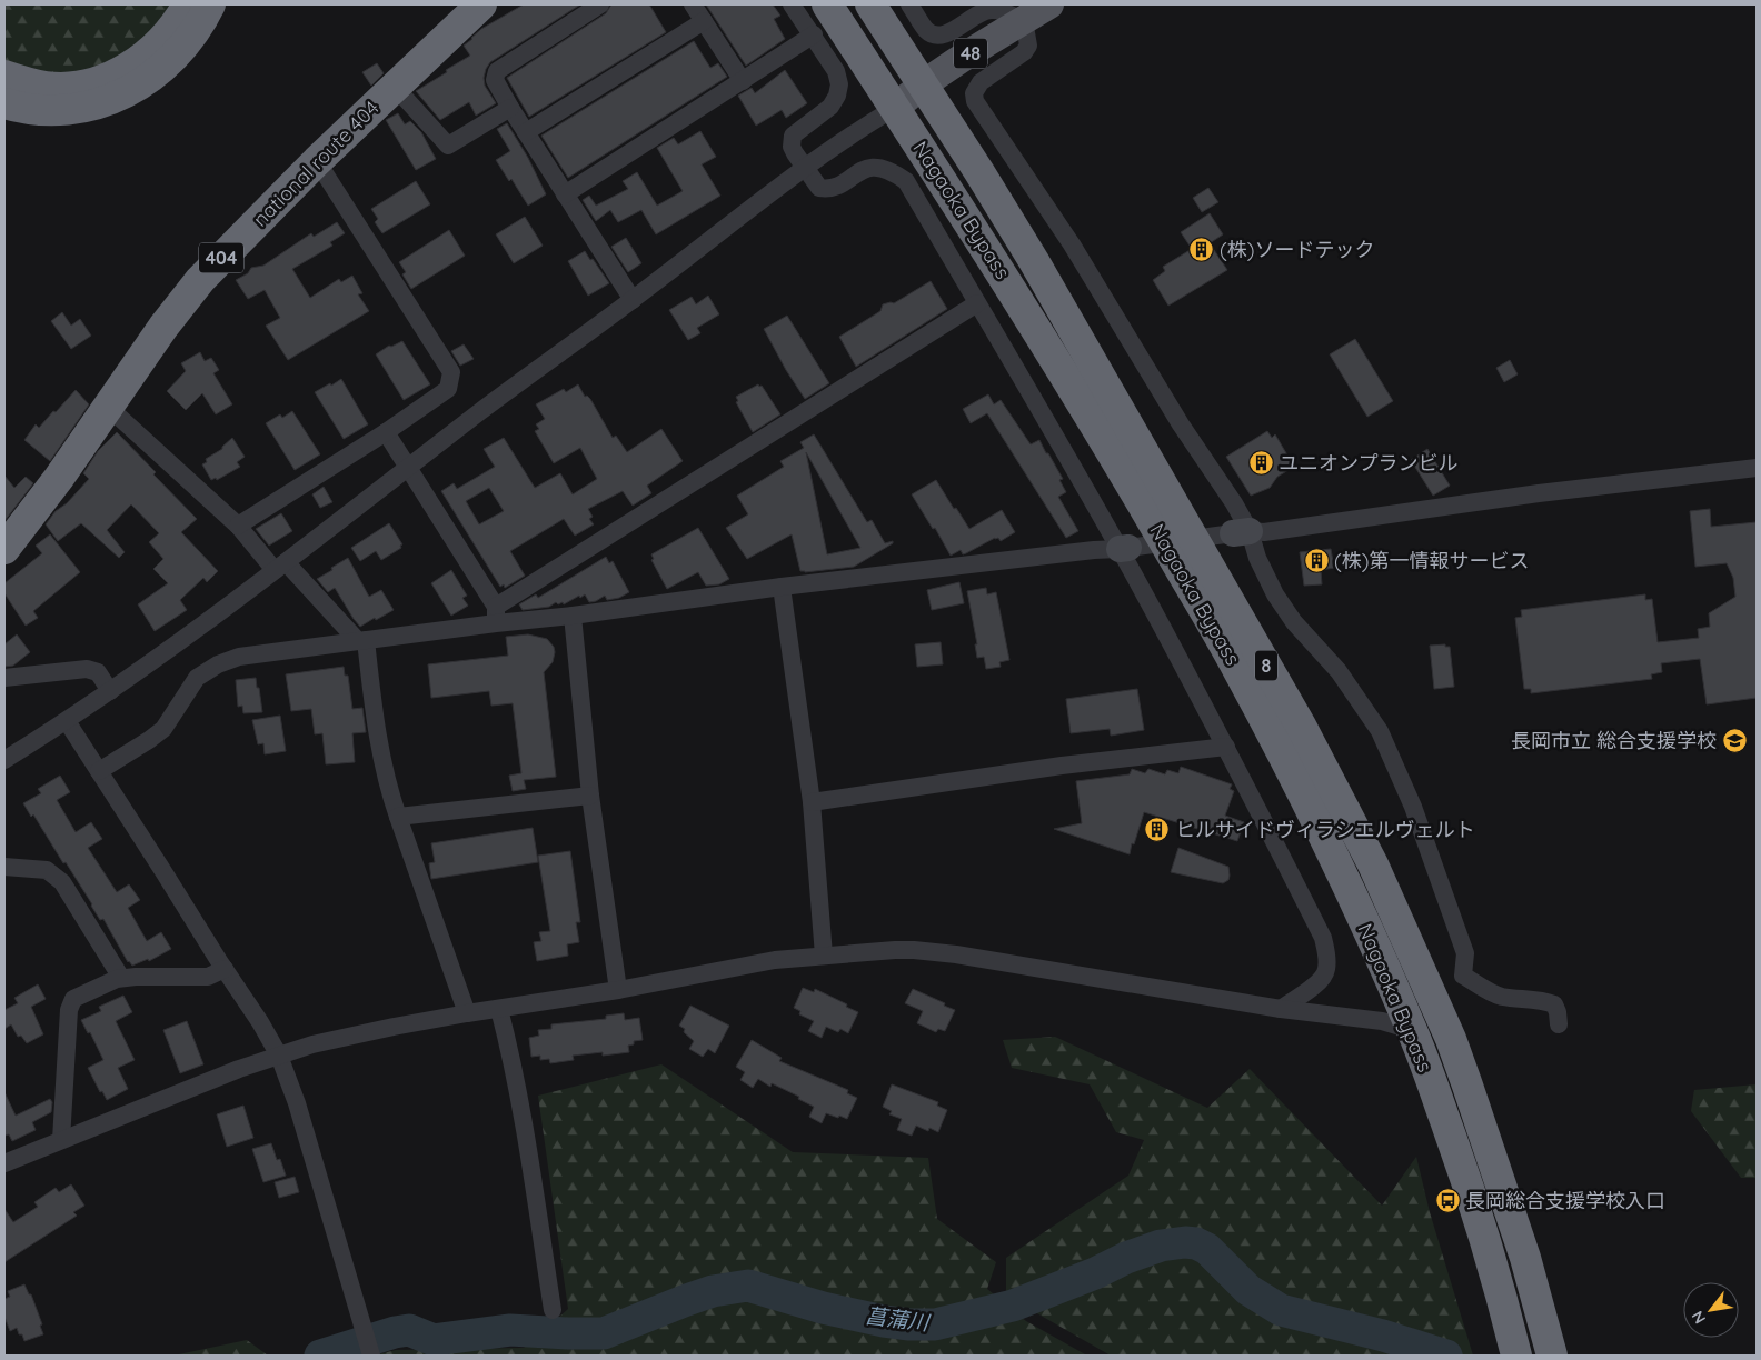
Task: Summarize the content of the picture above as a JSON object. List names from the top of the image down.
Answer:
{
  "streets": {
    "highway": [
      "national route 404",
      "Nagaoka Bypass",
      "404",
      "8"
    ],
    "main road": ["48"]
  },
  "crossings": [
    ["48", "Nagaoka Bypass"]
  ],
  "water": ["菖蒲川"],
  "places": {
    "building": [
      "(株)ソードテック",
      "ユニオンプランビル",
      "(株)第一情報サービス",
      "ヒルサイドヴィラシエルヴェルト"
    ],
    "school or university": ["長岡市立 総合支援学校"],
    "bus stop": ["長岡総合支援学校入口"]
  },
  "north": "bottom left"
}
